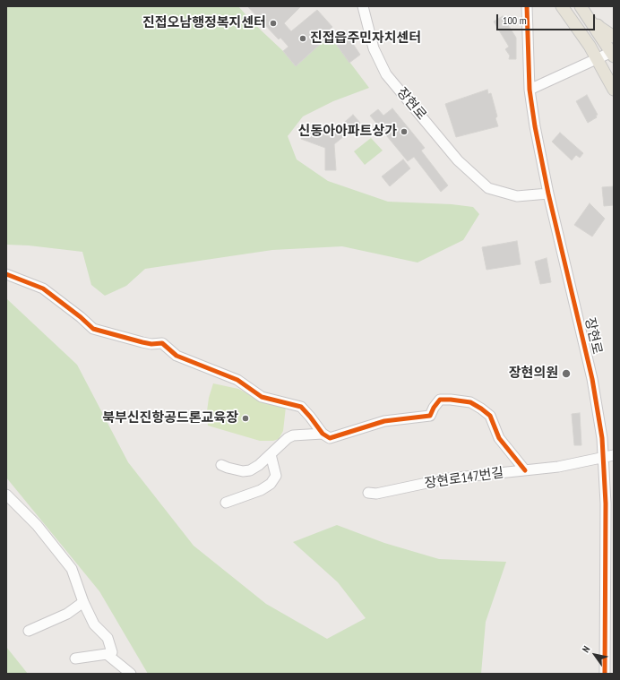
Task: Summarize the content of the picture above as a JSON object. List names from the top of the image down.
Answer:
{
  "streets": {
    "street": ["장현로", "장현로147번길"]
  },
  "crossings": [
    ["장현로", "장현로147번길"]
  ],
  "places": [
    "진접오남행정복지센터",
    "진접읍주민자치센터",
    "신동아아파트상가",
    "장현의원",
    "북부신진항공드론교육장"
  ],
  "scale_bar": "100 m",
  "north": "top left"
}
